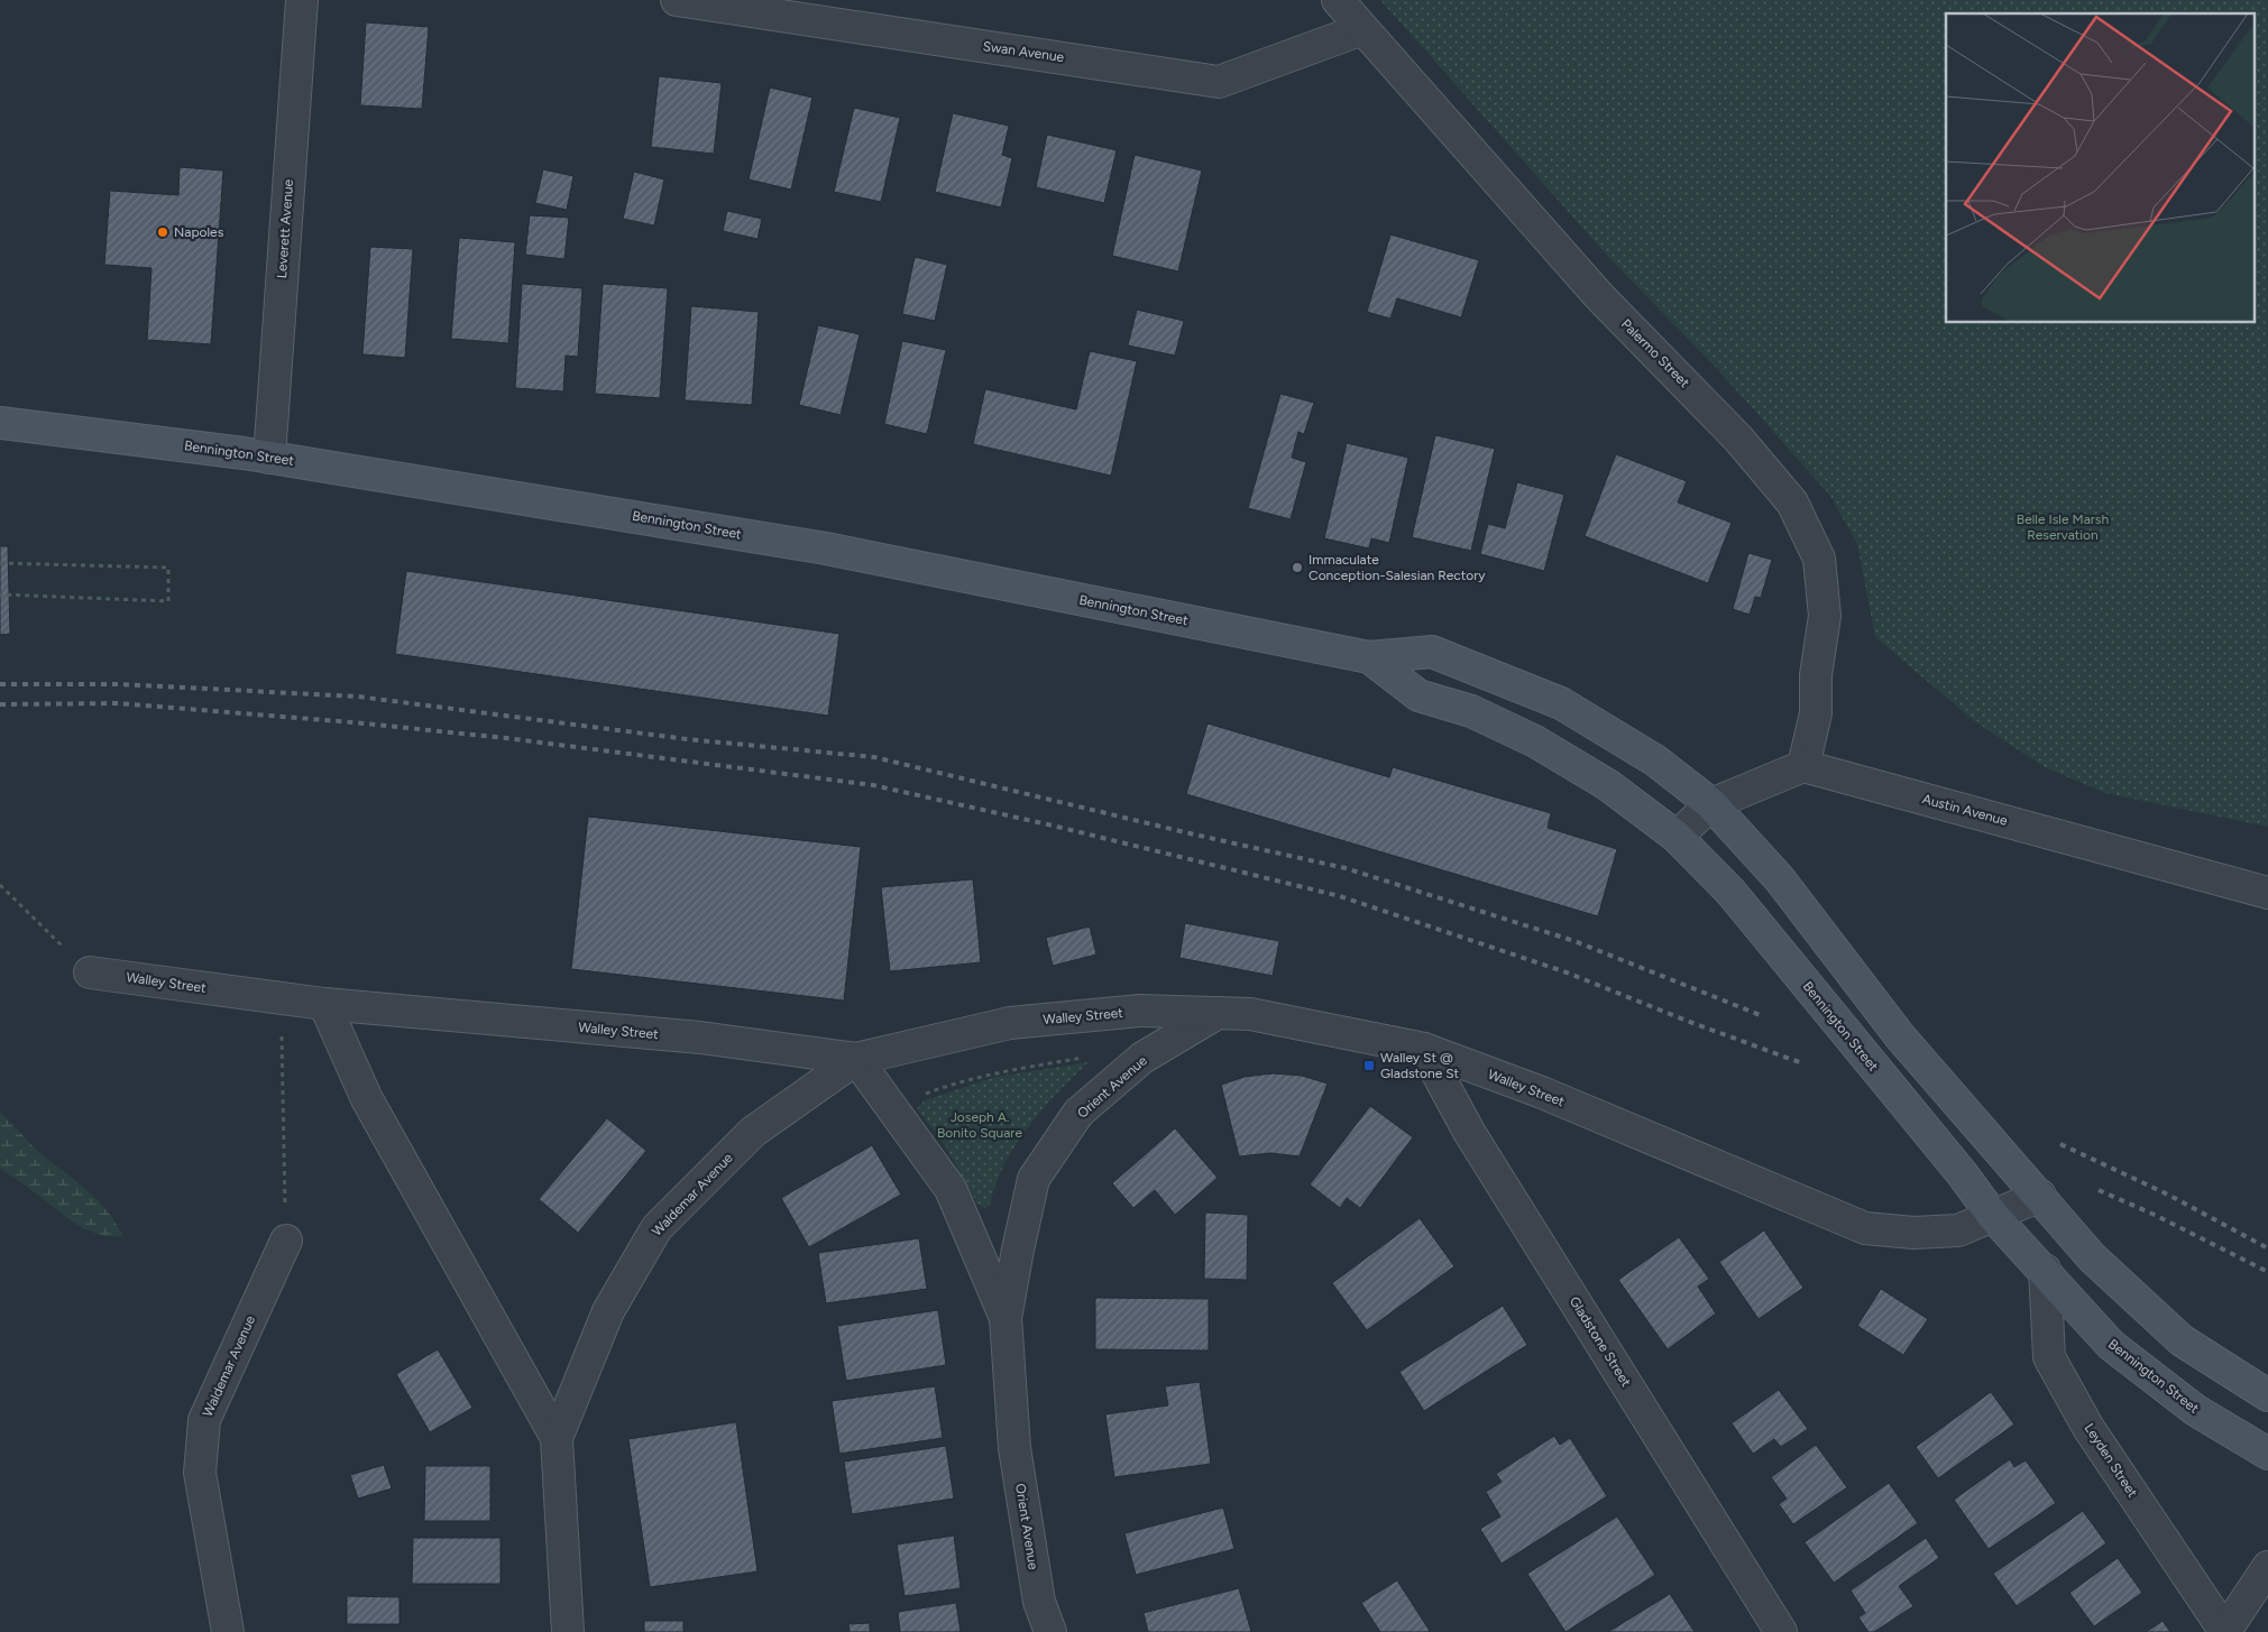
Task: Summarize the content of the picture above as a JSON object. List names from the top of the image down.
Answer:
{
  "streets": {
    "main road": ["Bennington Street"],
    "street": [
      "Swan Avenue",
      "Leverett Avenue",
      "Palermo Street",
      "Austin Avenue",
      "Walley Street",
      "Orient Avenue",
      "Waldemar Avenue",
      "Gladstone Street",
      "Leyden Street"
    ]
  },
  "crossings": [
    ["Swan Avenue", "Palermo Street"],
    ["Leverett Avenue", "Bennington Street"],
    ["Palermo Street", "Austin Avenue"],
    ["Bennington Street", "Walley Street"],
    ["Bennington Street", "Leyden Street"],
    ["Walley Street", "Orient Avenue"],
    ["Walley Street", "Waldemar Avenue"],
    ["Walley Street", "Gladstone Street"],
    ["Orient Avenue", "Waldemar Avenue"]
  ],
  "parks": ["Belle Isle Marsh Reservation", "Joseph A. Bonito Square"],
  "places": {
    "other": ["Napoles", "Immaculate Conception-Salesian Rectory"],
    "transit": ["Walley St @ Gladstone St"]
  }
}
